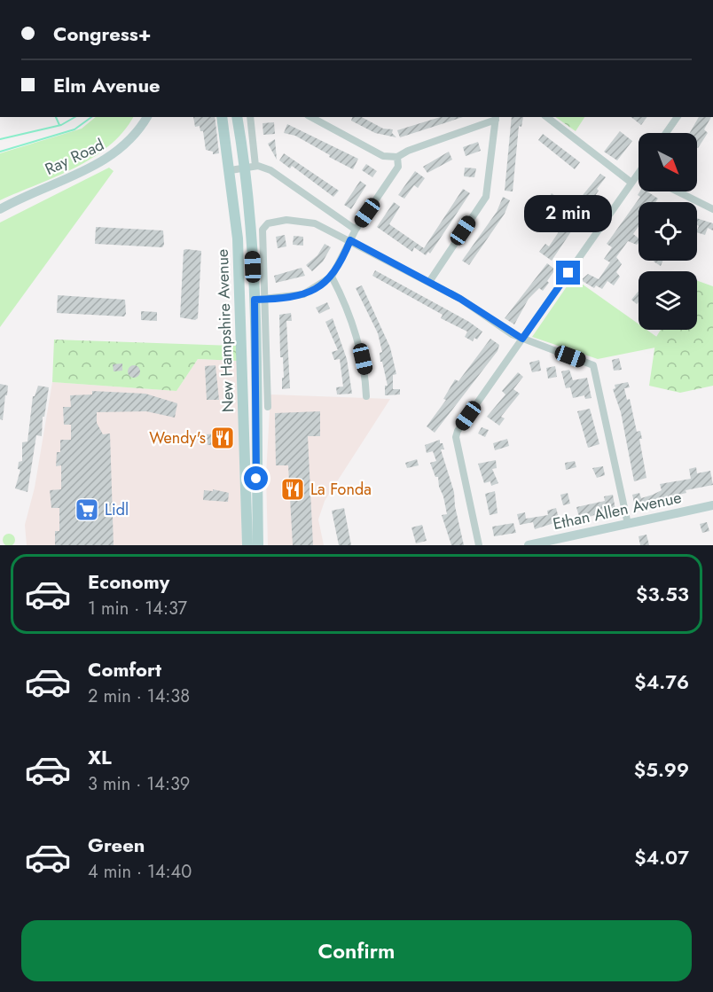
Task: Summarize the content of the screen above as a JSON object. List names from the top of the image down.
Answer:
{
  "streets": {
    "main road": ["Ray Road", "New Hampshire Avenue", "Ethan Allen Avenue"]
  },
  "places": {
    "restaurant": ["Wendy's", "La Fonda"],
    "supermarket": ["Lidl"]
  },
  "north": "bottom right",
  "page": {
    "banner": ["Congress+", "Elm Avenue"],
    "bubble": "2 min",
    "list": [
      {
        "name": "Economy",
        "note": "1 min · 14:37",
        "value": "$3.53"
      },
      {
        "name": "Comfort",
        "note": "2 min · 14:38",
        "value": "$4.76"
      },
      {
        "name": "XL",
        "note": "3 min · 14:39",
        "value": "$5.99"
      },
      {
        "name": "Green",
        "note": "4 min · 14:40",
        "value": "$4.07"
      }
    ],
    "buttons": "Confirm"
  }
}
